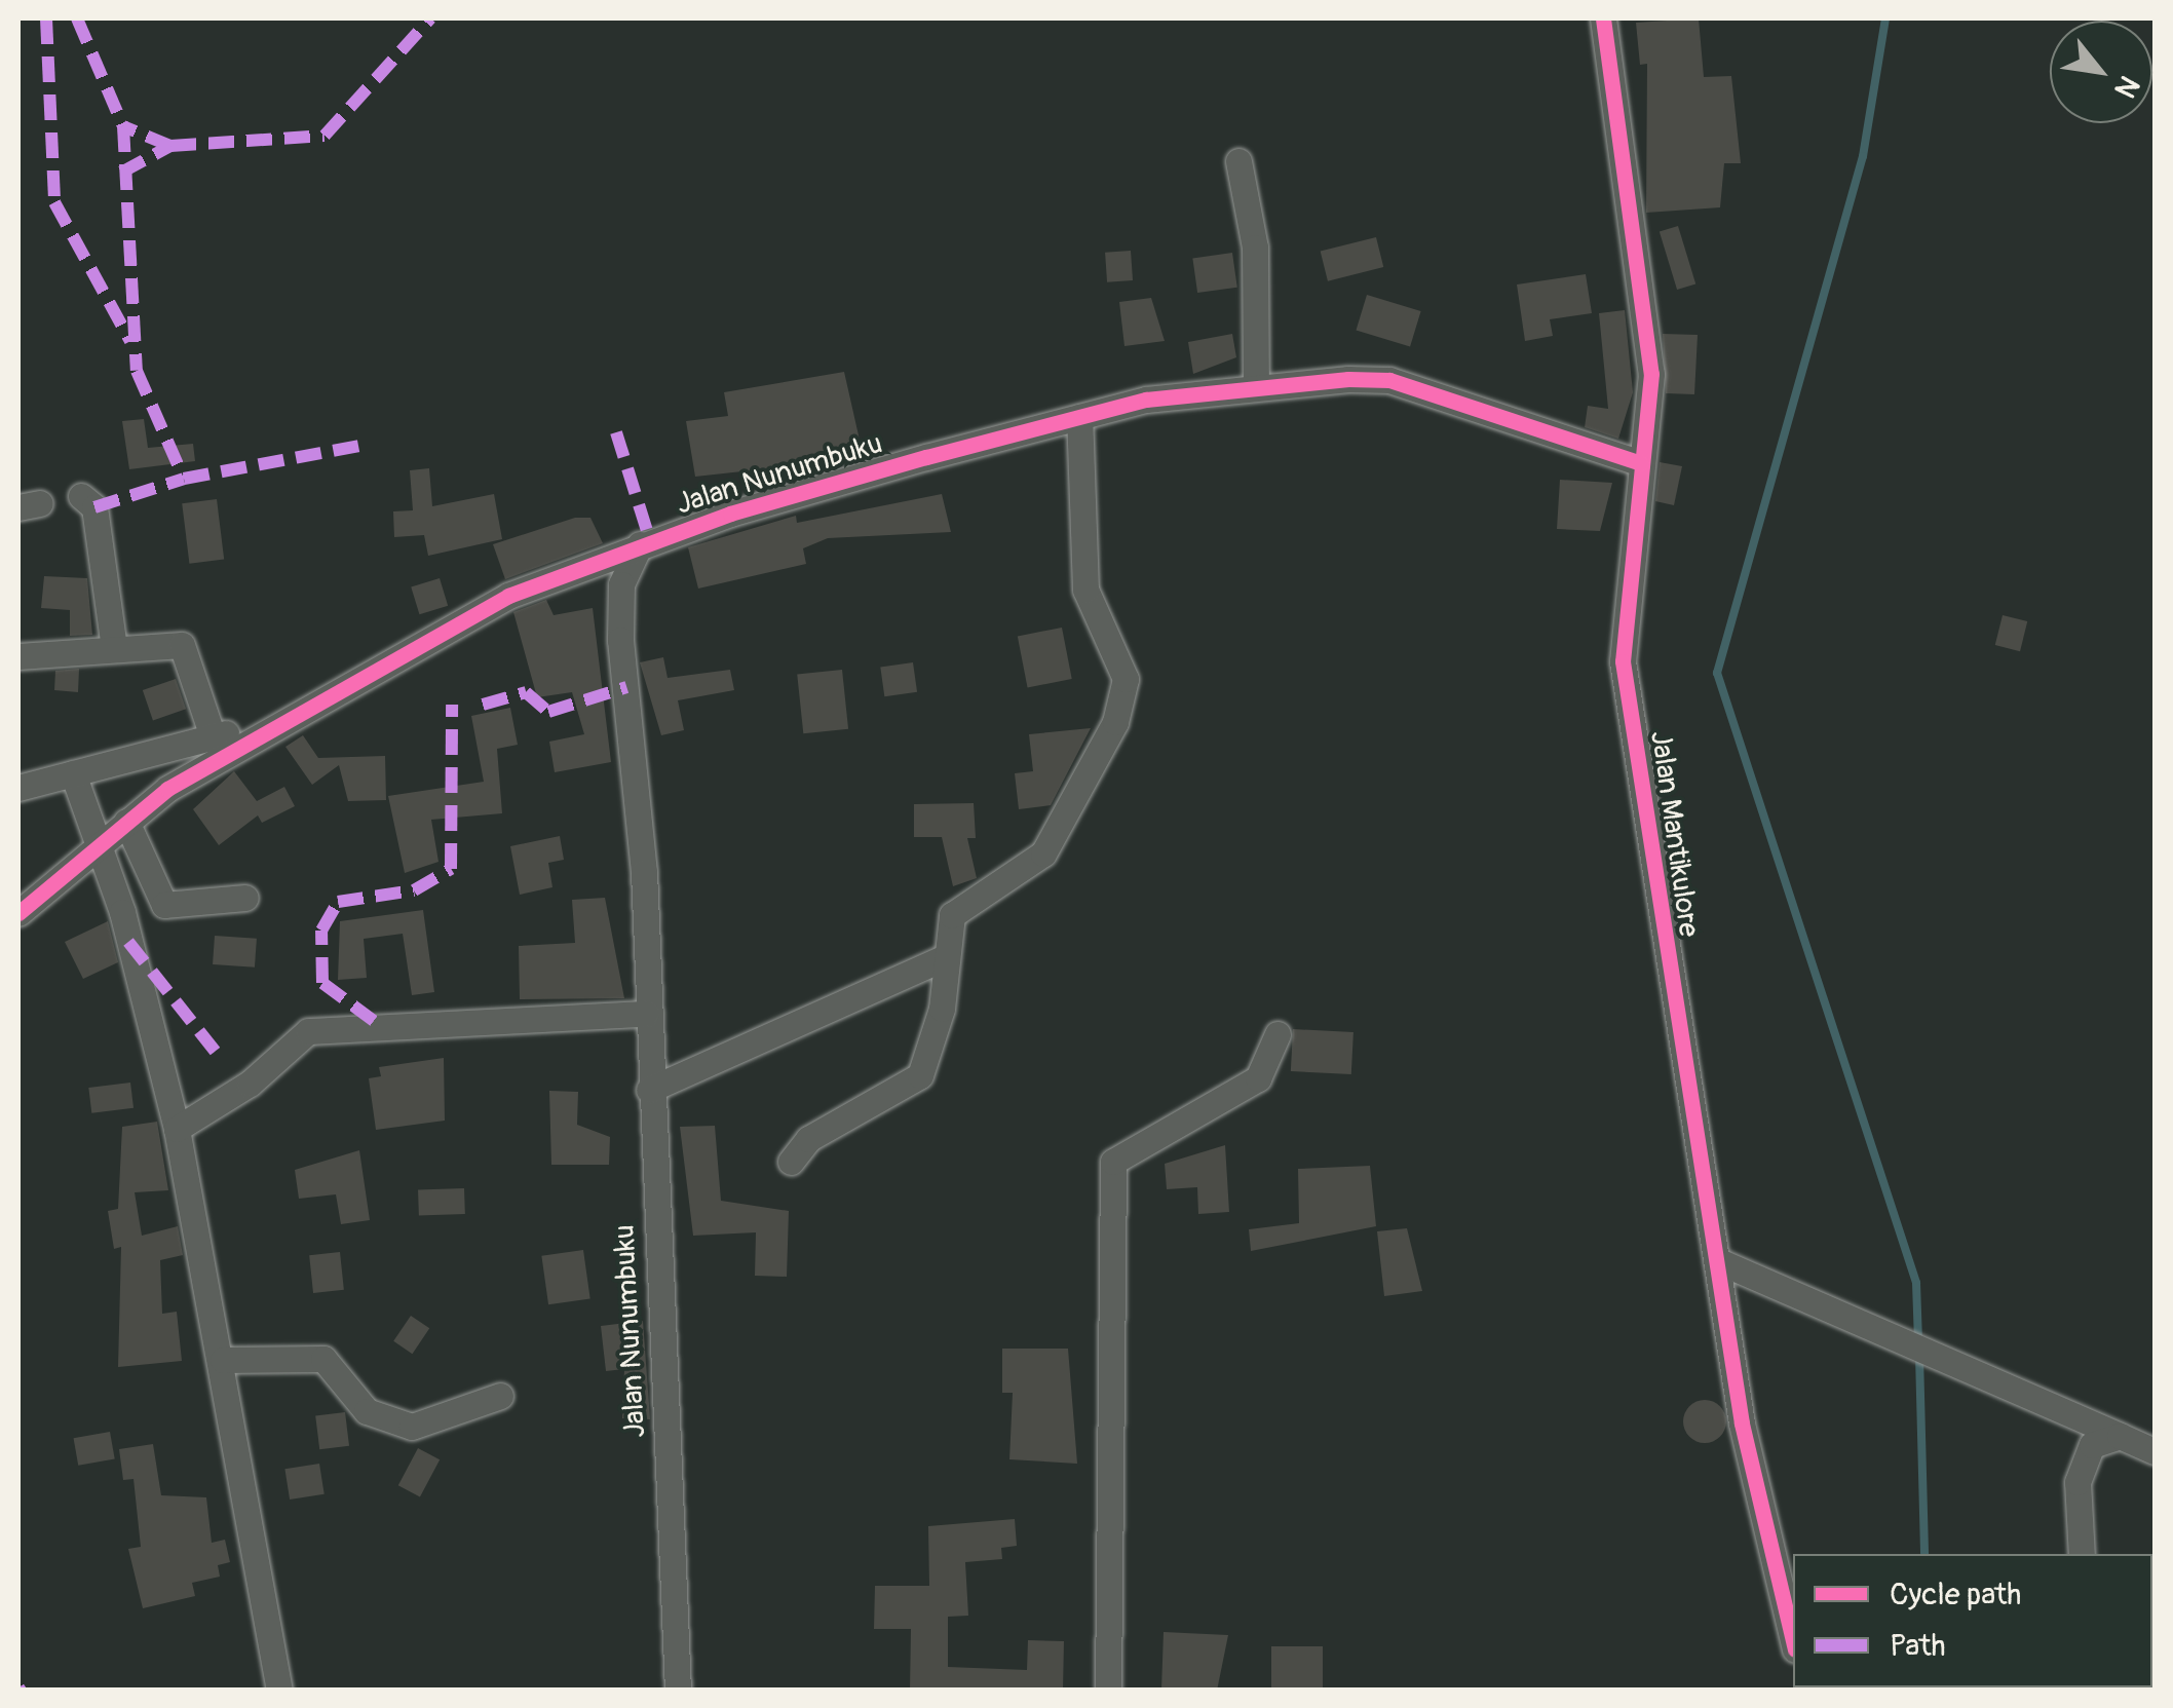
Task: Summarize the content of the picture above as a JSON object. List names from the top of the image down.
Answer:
{
  "streets": {
    "street": ["Jalan Nunumbuku", "Jalan Mantikulore"]
  },
  "crossings": [
    ["Jalan Nunumbuku", "Jalan Mantikulore"]
  ],
  "legend": ["Cycle path", "Path"],
  "north": "bottom right"
}
